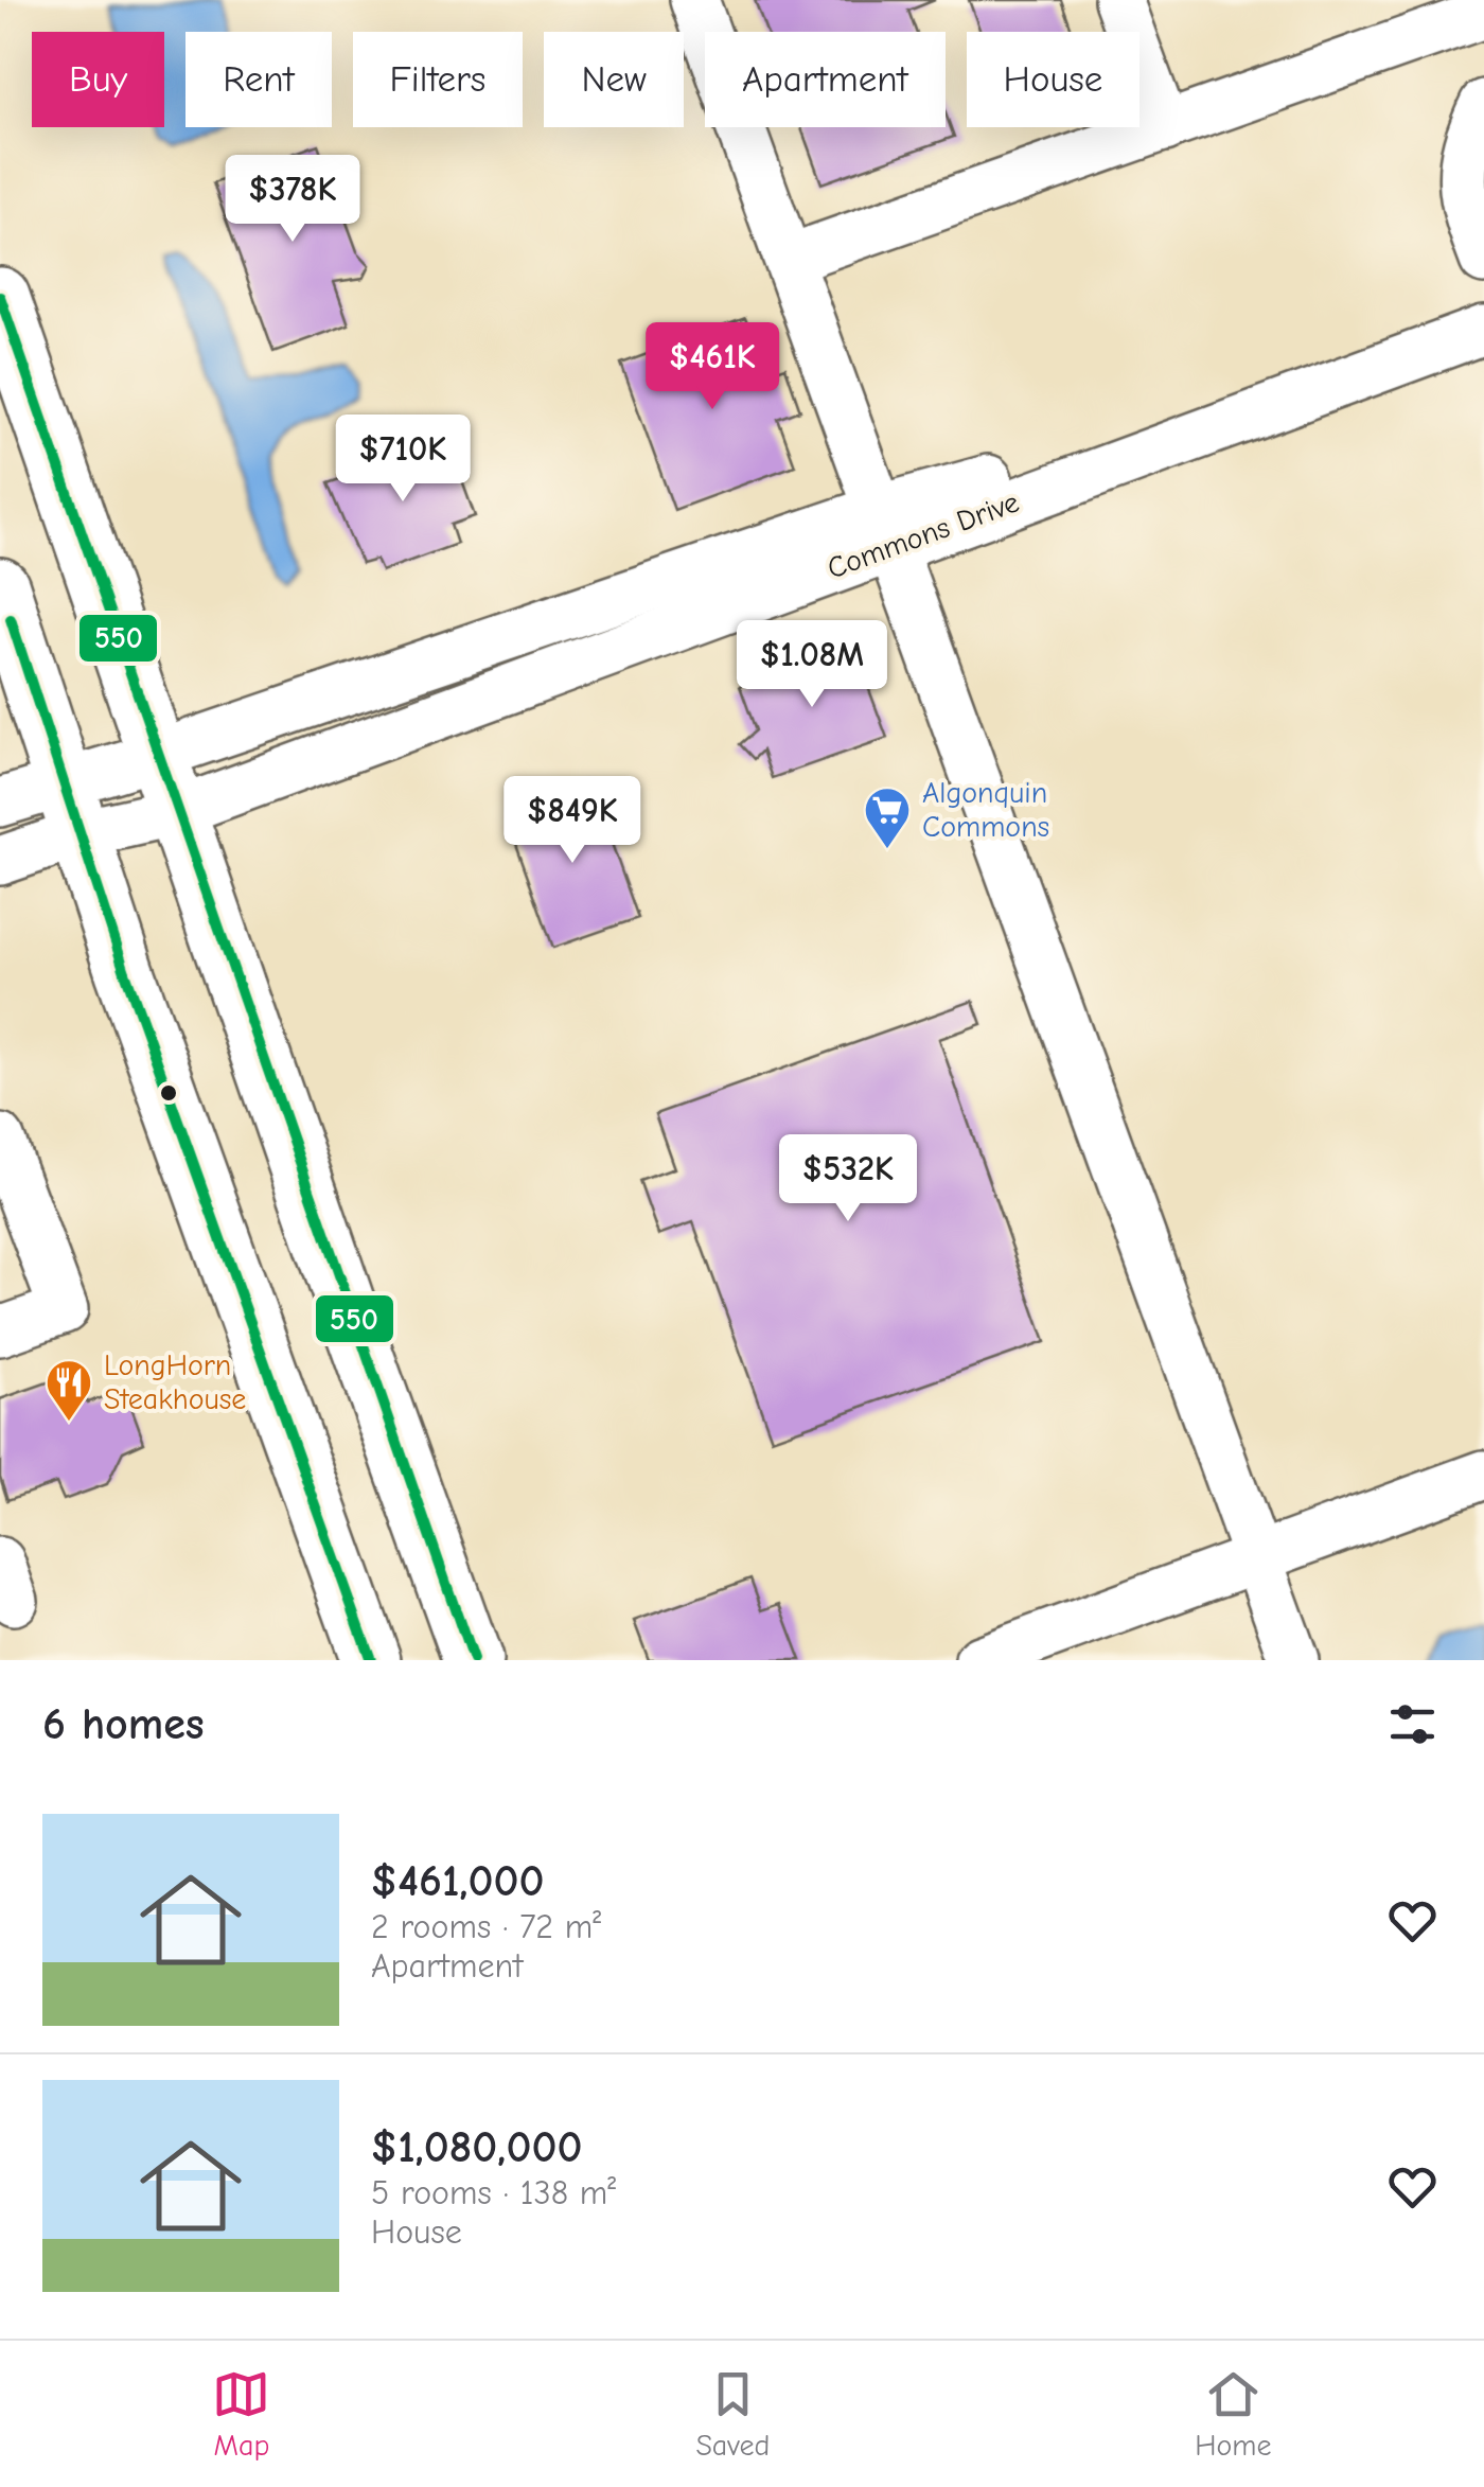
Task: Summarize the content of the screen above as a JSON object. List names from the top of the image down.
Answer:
{
  "streets": {
    "lane": ["Commons Drive"]
  },
  "places": {
    "supermarket": ["Algonquin Commons"],
    "restaurant": ["LongHorn Steakhouse"]
  },
  "lines": ["transit line 550"],
  "page": {
    "chip": [
      "Buy",
      "Rent",
      "Filters",
      "New",
      "Apartment",
      "House"
    ],
    "price": [
      "$378K",
      "$461K",
      "$710K",
      "$1.08M",
      "$849K",
      "$532K"
    ],
    "heading": "6 homes",
    "list": [
      {
        "name": "$461,000",
        "note": "2 rooms · 72 m² · Apartment"
      },
      {
        "name": "$1,080,000",
        "note": "5 rooms · 138 m² · House"
      }
    ],
    "tabs": ["Map", "Saved", "Home"]
  }
}
